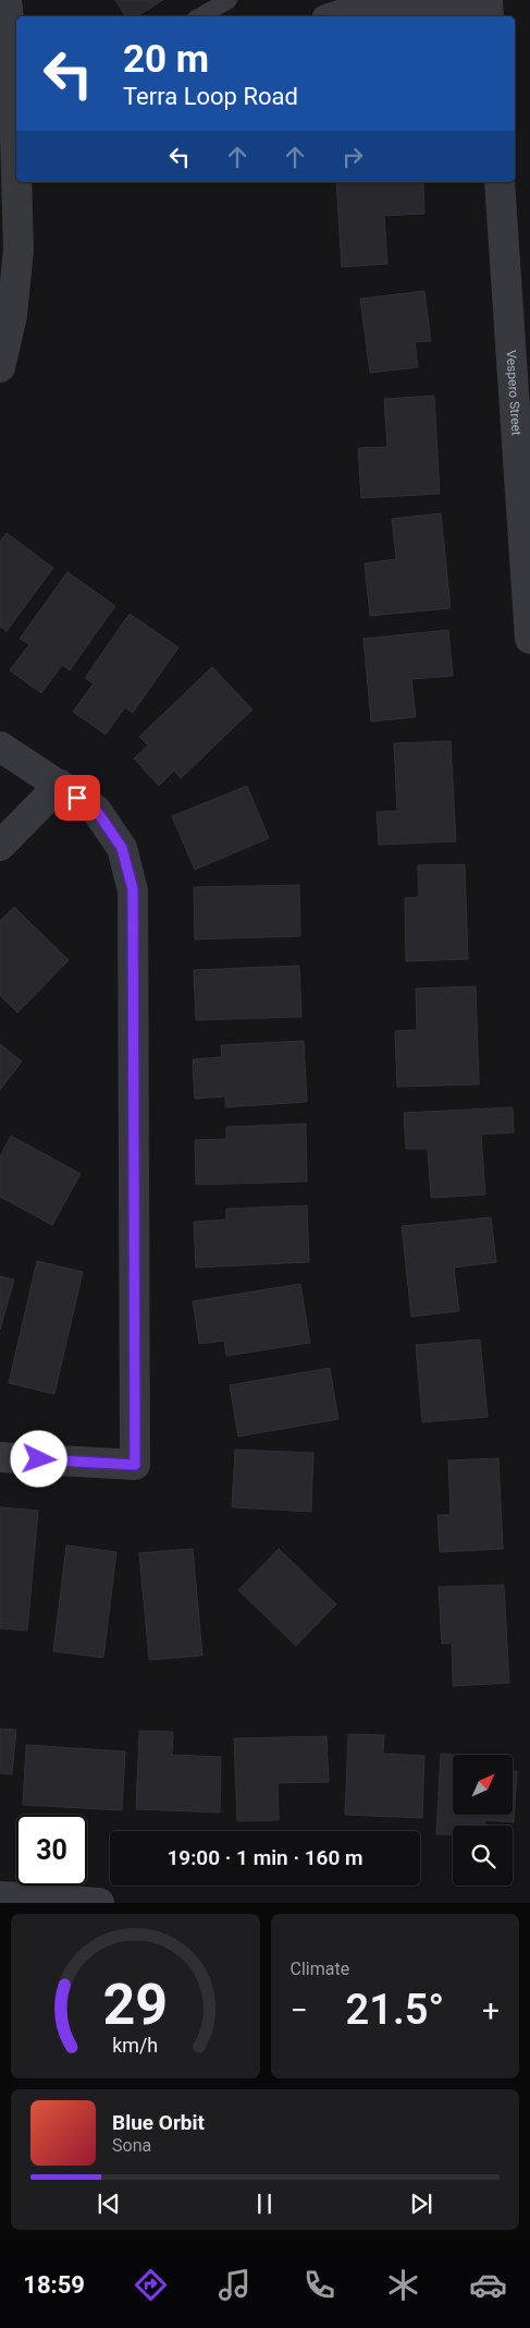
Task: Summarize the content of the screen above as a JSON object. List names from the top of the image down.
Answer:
{
  "streets": {
    "street": ["Vespero Street"]
  },
  "north": "top right",
  "page": {
    "turn": ["20 m", "Terra Loop Road"],
    "limit": "30",
    "trip": "19:00 · 1 min · 160 m",
    "tile": "Climate",
    "heat": ["−", "21.5°", "+"],
    "song": ["Blue Orbit", "Sona"],
    "tabs": "18:59",
    "gauge": ["29", "km/h"]
  }
}
